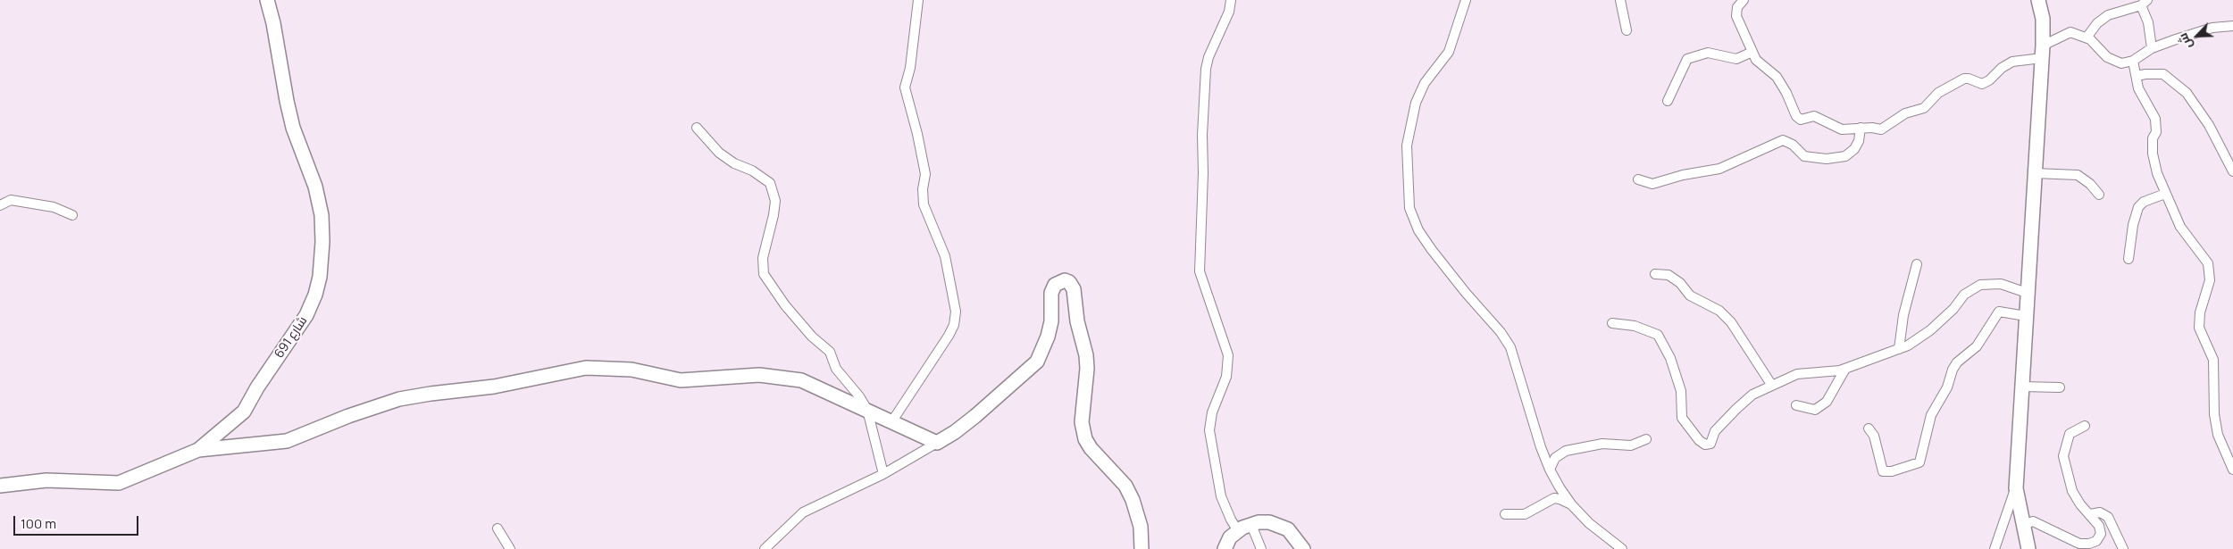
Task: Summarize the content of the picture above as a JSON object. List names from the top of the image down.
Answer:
{
  "streets": {
    "street": ["شارع 691"]
  },
  "scale_bar": "100 m",
  "north": "bottom left"
}
